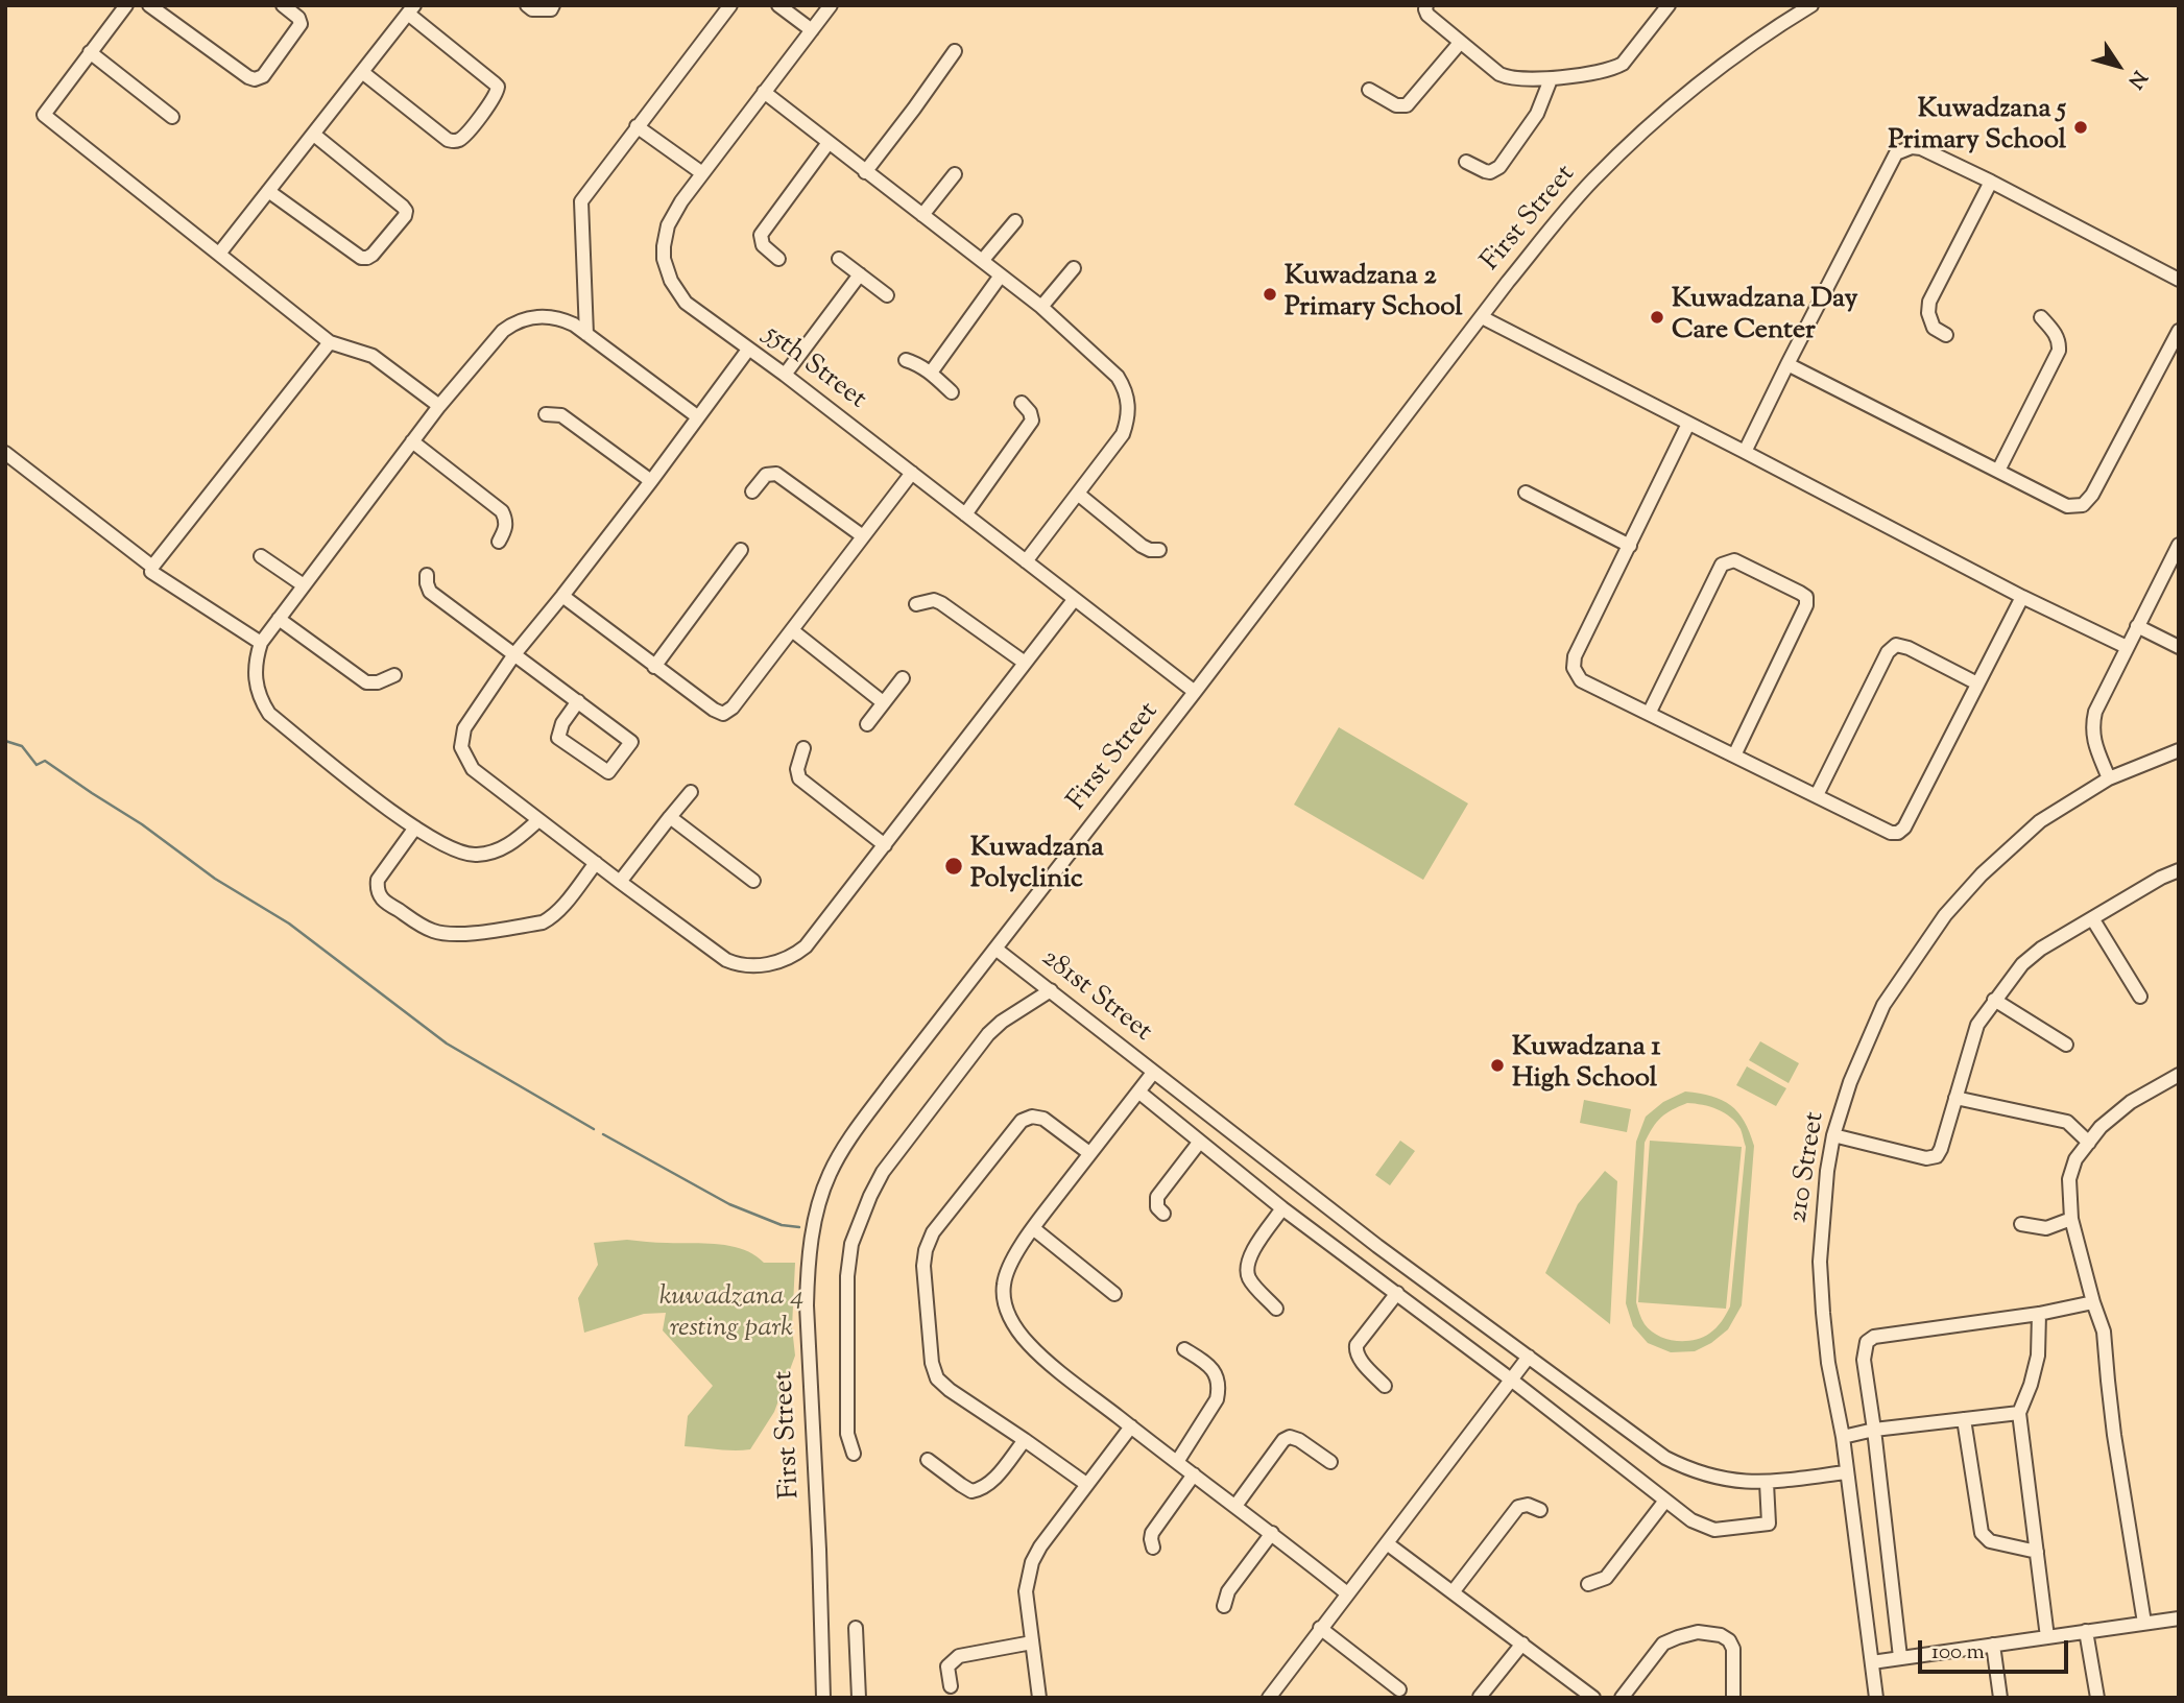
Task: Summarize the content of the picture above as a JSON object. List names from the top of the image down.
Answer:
{
  "streets": {
    "street": [
      "First Street",
      "55th Street",
      "281st Street",
      "210 Street"
    ]
  },
  "crossings": [
    ["First Street", "55th Street"],
    ["First Street", "281st Street"],
    ["281st Street", "210 Street"]
  ],
  "parks": ["kuwadzana 4 resting park"],
  "places": [
    "Kuwadzana 5 Primary School",
    "Kuwadzana 2 Primary School",
    "Kuwadzana Day Care Center",
    "Kuwadzana Polyclinic",
    "Kuwadzana 1 High School"
  ],
  "scale_bar": "100 m",
  "north": "bottom right"
}
